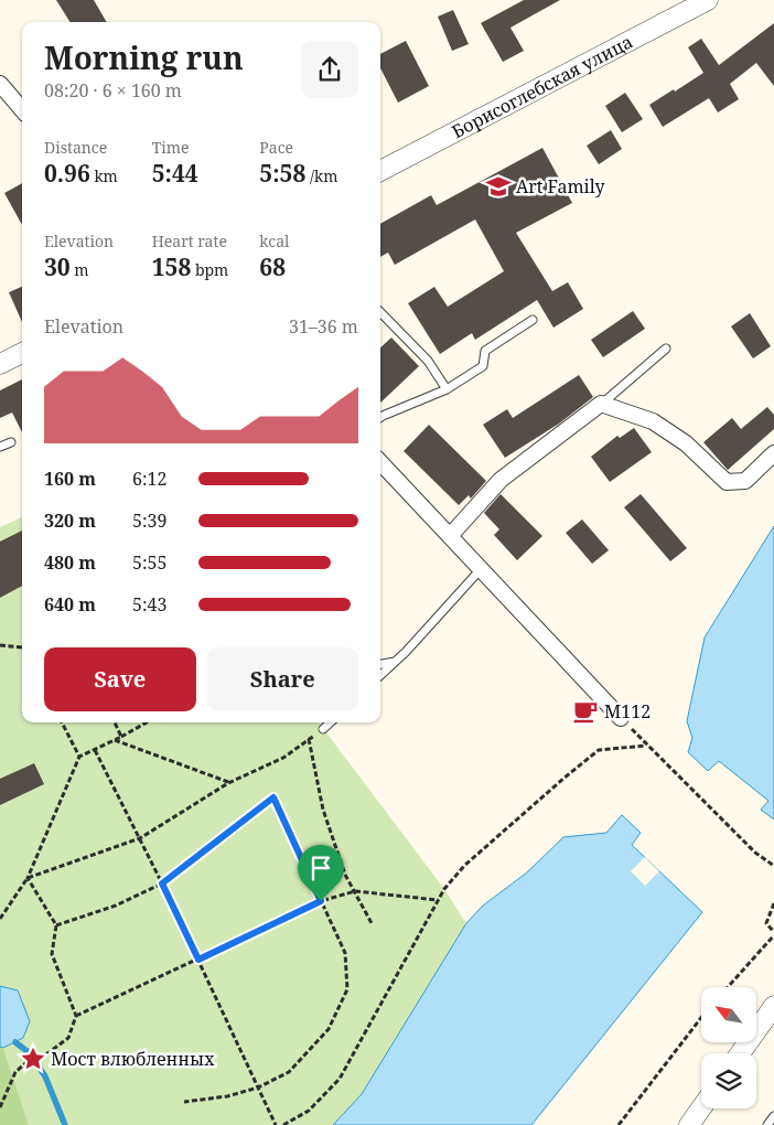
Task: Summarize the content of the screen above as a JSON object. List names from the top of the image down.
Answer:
{
  "streets": {
    "street": ["Борисоглебская улица"]
  },
  "places": {
    "school or university": ["Art Family"],
    "cafe": ["М112"],
    "place": ["Мост влюбленных"]
  },
  "north": "top left",
  "page": {
    "heading": ["Morning run", "08:20 · 6 × 160 m"],
    "stats": [
      ["Distance", "0.96 km"],
      ["Time", "5:44"],
      ["Pace", "5:58 /km"],
      ["Elevation", "30 m"],
      ["Heart rate", "158 bpm"],
      ["kcal", "68"]
    ],
    "chart": ["Elevation", "31–36 m"],
    "list": [
      {
        "name": "160 m",
        "note": "6:12"
      },
      {
        "name": "320 m",
        "note": "5:39"
      },
      {
        "name": "480 m",
        "note": "5:55"
      },
      {
        "name": "640 m",
        "note": "5:43"
      }
    ],
    "buttons": ["Save", "Share"]
  }
}
